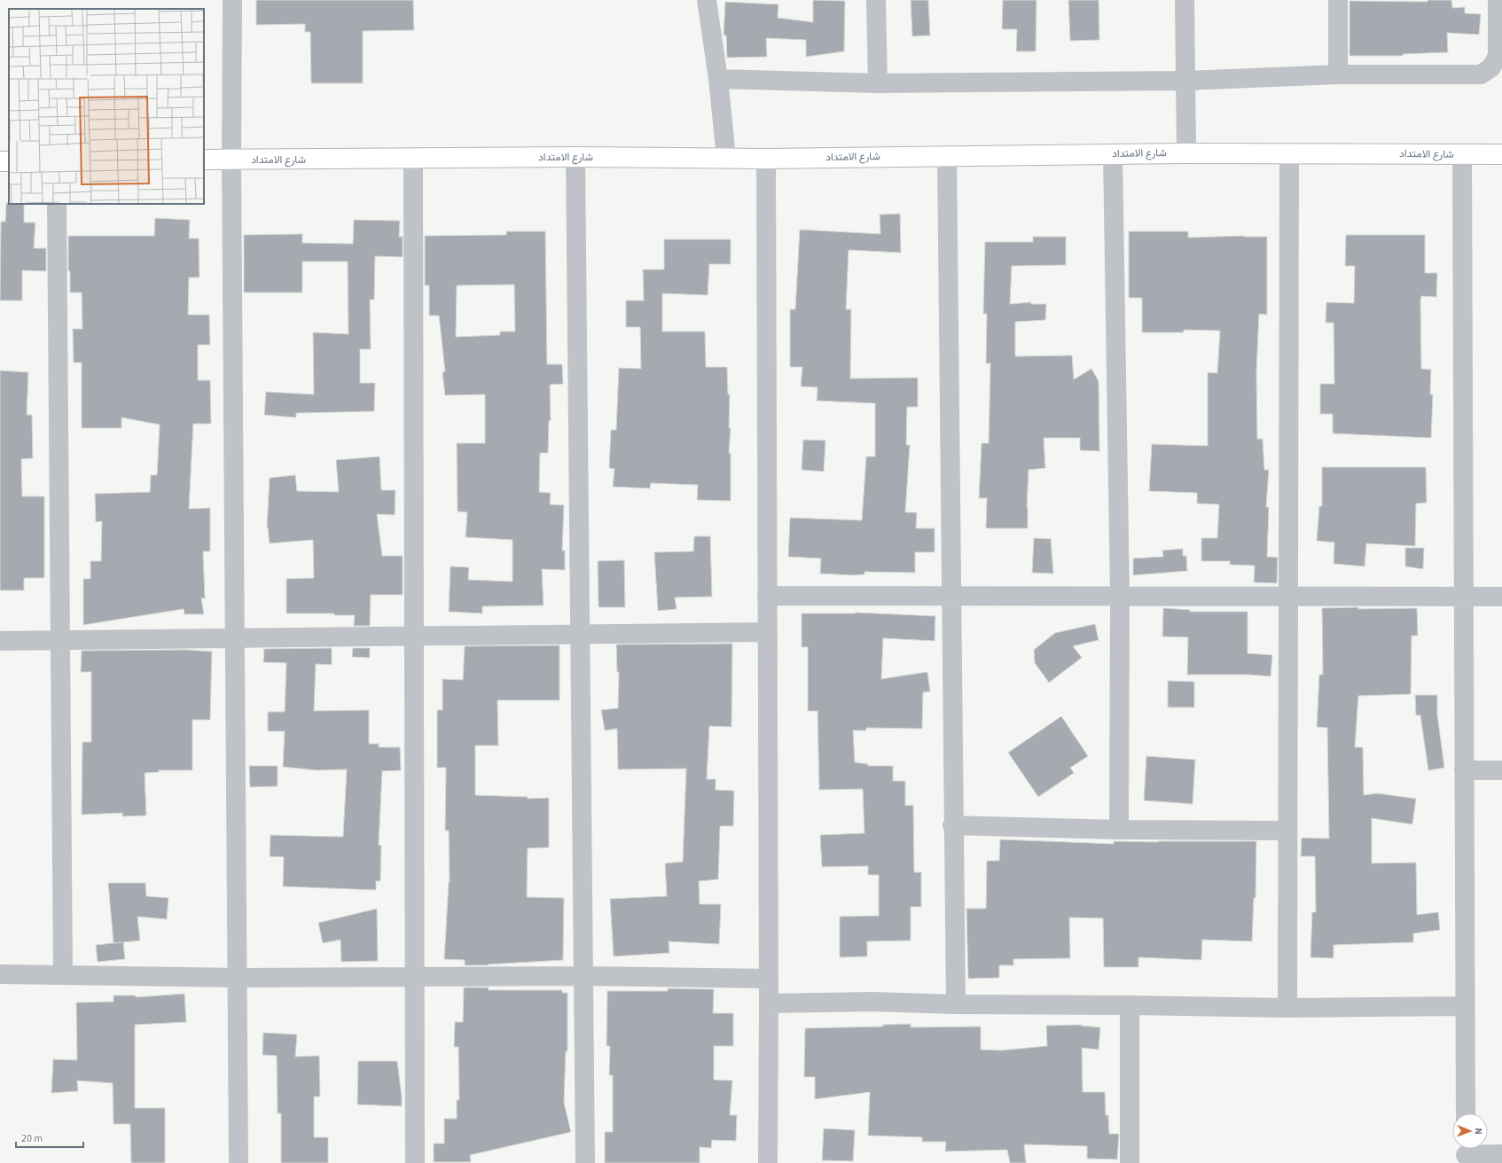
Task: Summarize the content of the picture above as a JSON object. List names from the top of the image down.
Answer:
{
  "streets": {
    "street": ["شارع الامتداد"]
  },
  "scale_bar": "20 m",
  "north": "right"
}
